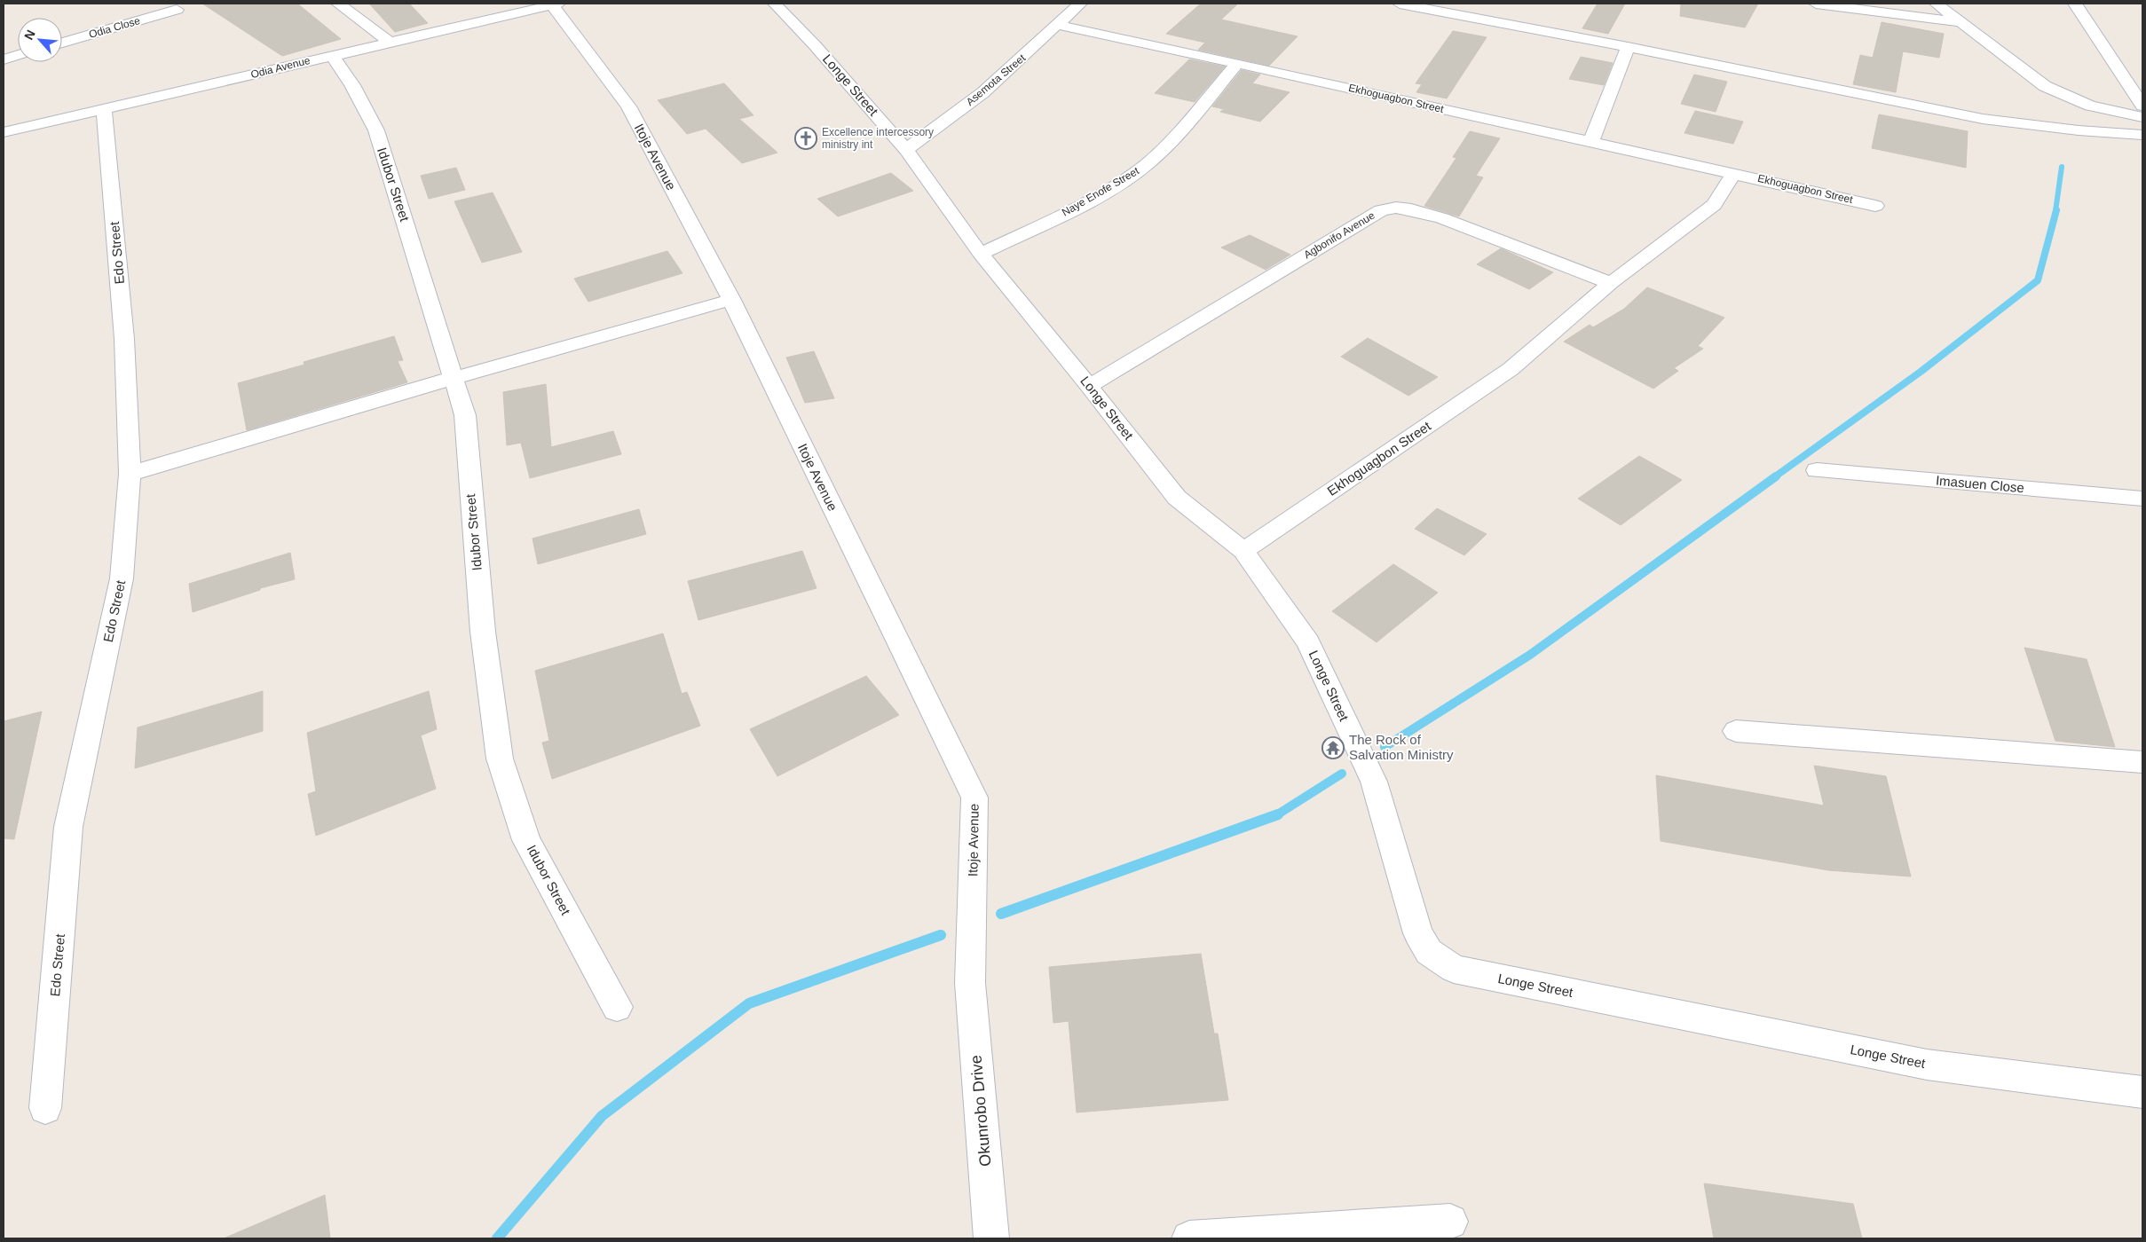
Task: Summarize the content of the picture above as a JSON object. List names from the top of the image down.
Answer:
{
  "streets": {
    "street": [
      "Odia Close",
      "Odia Avenue",
      "Asemota Street",
      "Longe Street",
      "Ekhoguagbon Street",
      "Itoje Avenue",
      "Idubor Street",
      "Naye Enofe Street",
      "Agbonifo Avenue",
      "Edo Street",
      "Imasuen Close",
      "Okunrobo Drive"
    ]
  },
  "crossings": [
    ["Odia Avenue", "Itoje Avenue"],
    ["Odia Avenue", "Idubor Street"],
    ["Odia Avenue", "Edo Street"],
    ["Asemota Street", "Longe Street"],
    ["Asemota Street", "Ekhoguagbon Street"],
    ["Longe Street", "Ekhoguagbon Street"],
    ["Longe Street", "Naye Enofe Street"],
    ["Longe Street", "Agbonifo Avenue"],
    ["Ekhoguagbon Street", "Naye Enofe Street"],
    ["Ekhoguagbon Street", "Agbonifo Avenue"],
    ["Itoje Avenue", "Okunrobo Drive"]
  ],
  "places": {
    "church": ["Excellence intercessory ministry int"],
    "temple": ["The Rock of Salvation Ministry"]
  },
  "north": "top left"
}
